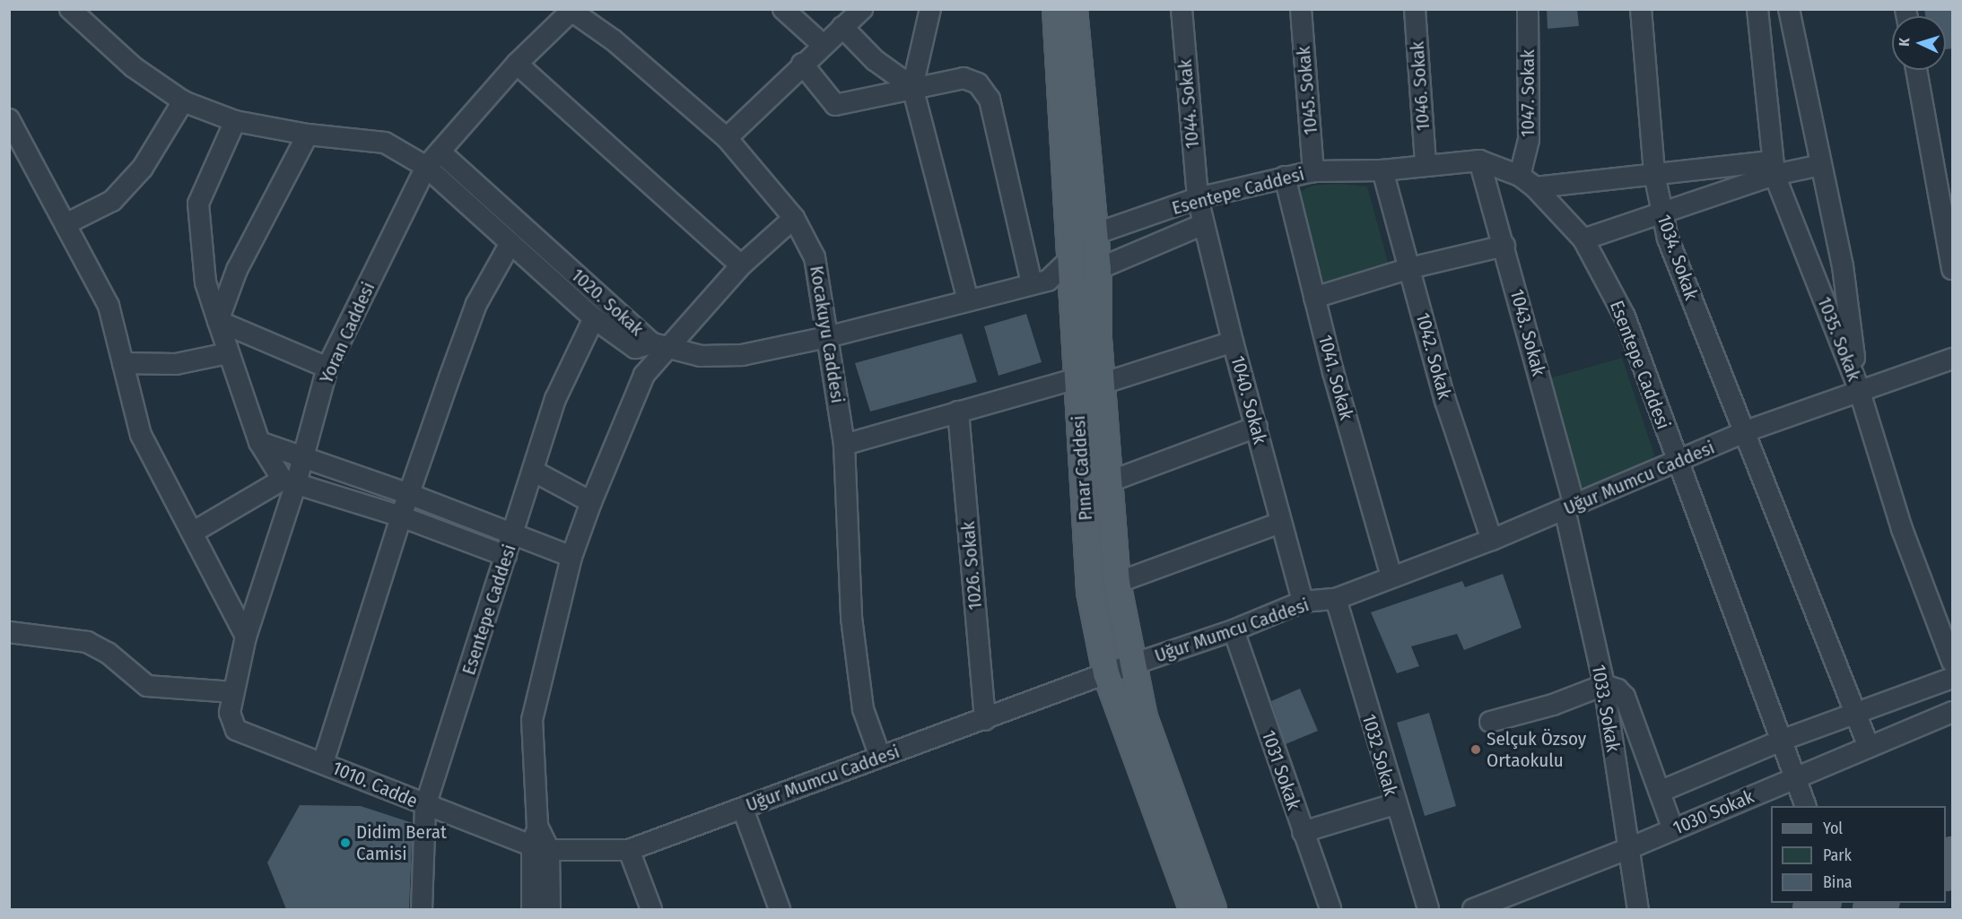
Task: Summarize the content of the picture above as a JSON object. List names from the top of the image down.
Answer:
{
  "streets": {
    "main road": ["Pınar Caddesi"],
    "street": [
      "1046. Sokak",
      "1045. Sokak",
      "1047. Sokak",
      "1044. Sokak",
      "Esentepe Caddesi",
      "1034. Sokak",
      "1020. Sokak",
      "Yoran Caddesi",
      "1043. Sokak",
      "Kocakuyu Caddesi",
      "1035. Sokak",
      "1042. Sokak",
      "1041. Sokak",
      "1040. Sokak",
      "Uğur Mumcu Caddesi",
      "1026. Sokak",
      "1033. Sokak",
      "1032 Sokak",
      "1031 Sokak",
      "1010. Cadde",
      "1030 Sokak"
    ]
  },
  "crossings": [
    ["1046. Sokak", "Esentepe Caddesi"],
    ["1045. Sokak", "Esentepe Caddesi"],
    ["1047. Sokak", "Esentepe Caddesi"],
    ["1044. Sokak", "Esentepe Caddesi"],
    ["1044. Sokak", "1040. Sokak"],
    ["Esentepe Caddesi", "1020. Sokak"],
    ["Esentepe Caddesi", "1043. Sokak"],
    ["Esentepe Caddesi", "1042. Sokak"],
    ["Esentepe Caddesi", "1041. Sokak"],
    ["Esentepe Caddesi", "1040. Sokak"],
    ["Esentepe Caddesi", "Pınar Caddesi"],
    ["Esentepe Caddesi", "Uğur Mumcu Caddesi"],
    ["Esentepe Caddesi", "1010. Cadde"],
    ["Esentepe Caddesi", "1030 Sokak"],
    ["1034. Sokak", "Uğur Mumcu Caddesi"],
    ["1034. Sokak", "1030 Sokak"],
    ["1020. Sokak", "Yoran Caddesi"],
    ["Yoran Caddesi", "Kocakuyu Caddesi"],
    ["Yoran Caddesi", "1010. Cadde"],
    ["1043. Sokak", "Uğur Mumcu Caddesi"],
    ["1043. Sokak", "1033. Sokak"],
    ["Kocakuyu Caddesi", "Uğur Mumcu Caddesi"],
    ["1035. Sokak", "Uğur Mumcu Caddesi"],
    ["1042. Sokak", "Uğur Mumcu Caddesi"],
    ["1041. Sokak", "Uğur Mumcu Caddesi"],
    ["1040. Sokak", "Uğur Mumcu Caddesi"],
    ["Pınar Caddesi", "Uğur Mumcu Caddesi"],
    ["Uğur Mumcu Caddesi", "1026. Sokak"],
    ["Uğur Mumcu Caddesi", "1033. Sokak"],
    ["Uğur Mumcu Caddesi", "1032 Sokak"],
    ["Uğur Mumcu Caddesi", "1031 Sokak"],
    ["Uğur Mumcu Caddesi", "1010. Cadde"],
    ["1033. Sokak", "1030 Sokak"]
  ],
  "places": ["Selçuk Özsoy Ortaokulu", "Didim Berat Camisi"],
  "legend": ["Yol", "Park", "Bina"],
  "north": "left"
}
